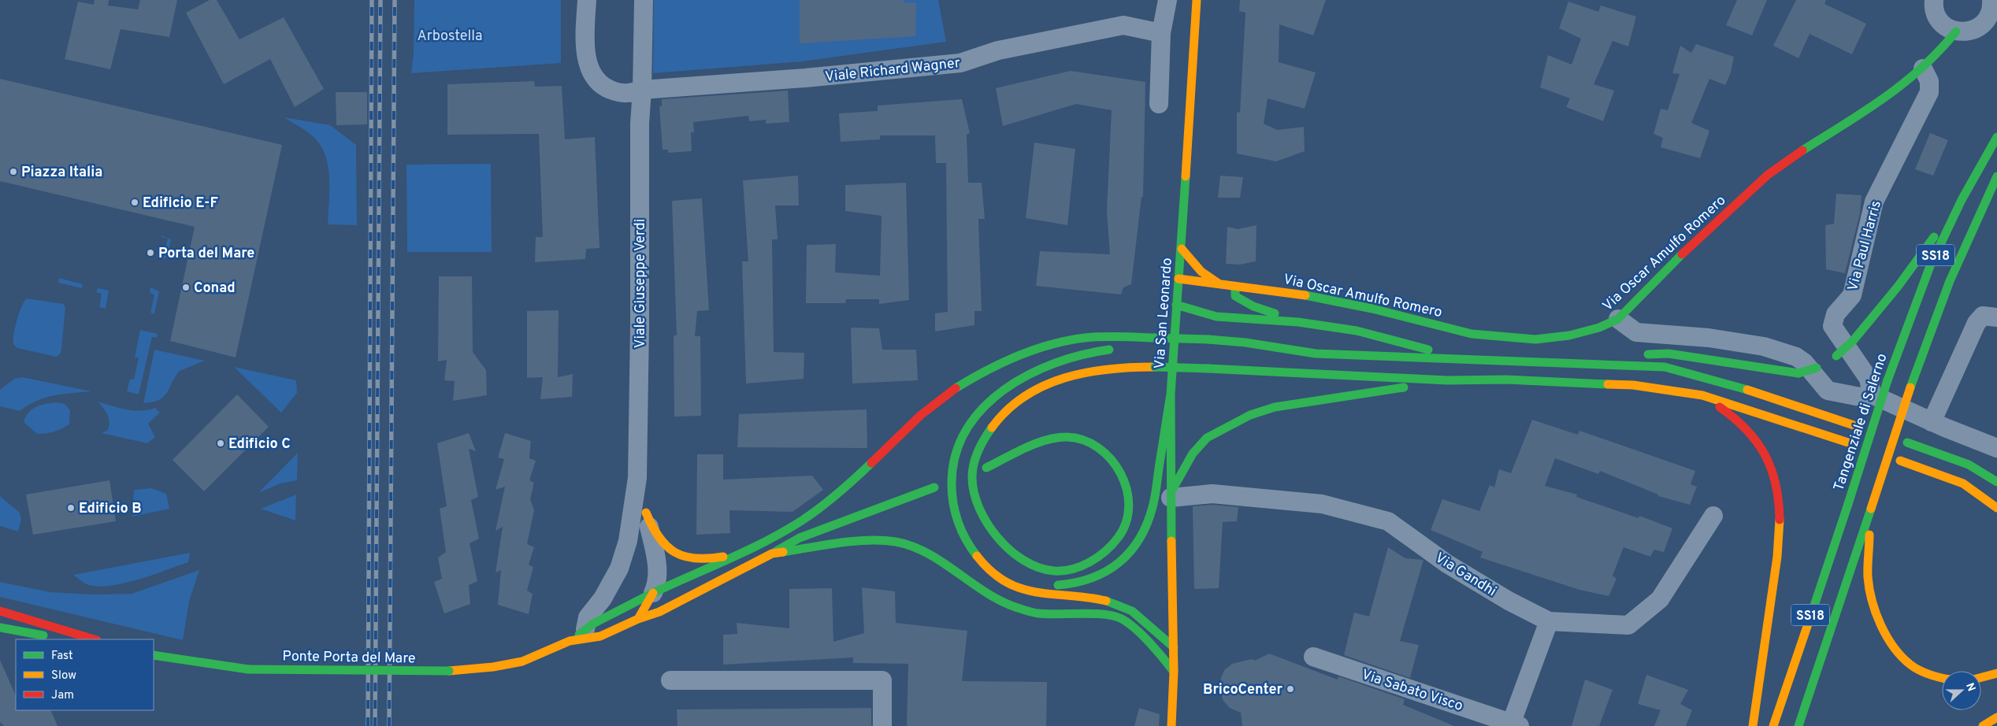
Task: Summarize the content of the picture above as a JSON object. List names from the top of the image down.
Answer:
{
  "streets": {
    "main road": [
      "Via Oscar Amulfo Romero",
      "SS18",
      "Via San Leonardo",
      "Tangenziale di Salerno",
      "Ponte Porta del Mare"
    ],
    "street": [
      "Viale Richard Wagner",
      "Via Paul Harris",
      "Viale Giuseppe Verdi",
      "Via Gandhi",
      "Via Sabato Visco"
    ]
  },
  "crossings": [
    ["Viale Richard Wagner", "Viale Giuseppe Verdi"],
    ["Via Paul Harris", "Via Oscar Amulfo Romero"],
    ["Via Oscar Amulfo Romero", "Via San Leonardo"],
    ["Via San Leonardo", "Via Gandhi"],
    ["Via Gandhi", "Via Sabato Visco"]
  ],
  "parks": ["Arbostella"],
  "places": [
    "Piazza Italia",
    "Edificio E-F",
    "Porta del Mare",
    "Conad",
    "Edificio C",
    "Edificio B",
    "BricoCenter"
  ],
  "legend": ["Fast", "Slow", "Jam"],
  "north": "right"
}
